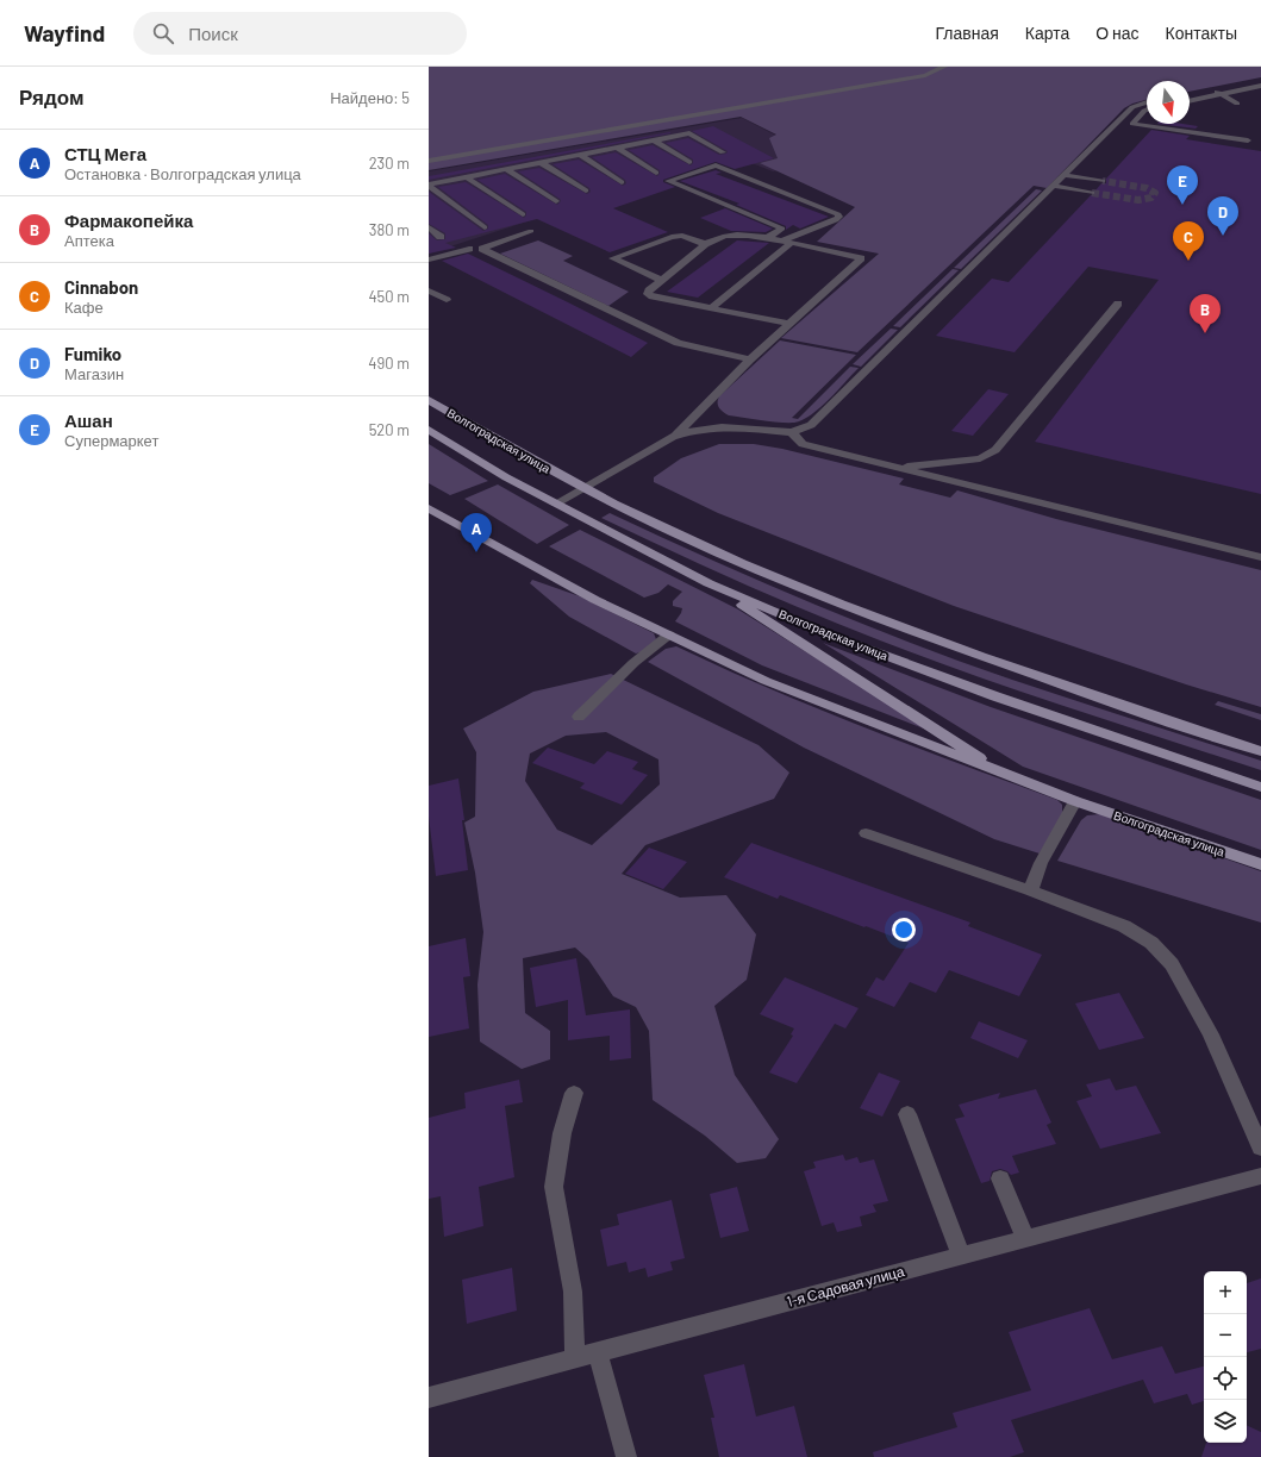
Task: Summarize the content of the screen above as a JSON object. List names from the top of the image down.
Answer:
{
  "streets": {
    "main road": ["Волгоградская улица"],
    "street": ["1-я Садовая улица"]
  },
  "north": "bottom",
  "page": {
    "header": "Wayfind",
    "search": "Поиск",
    "nav": [
      "Главная",
      "Карта",
      "О нас",
      "Контакты"
    ],
    "heading": ["Рядом", "Найдено: 5"],
    "list": [
      {
        "mark": "A",
        "name": "СТЦ Мега",
        "note": "Остановка · Волгоградская улица",
        "value": "230 m"
      },
      {
        "mark": "B",
        "name": "Фармакопейка",
        "note": "Аптека",
        "value": "380 m"
      },
      {
        "mark": "C",
        "name": "Cinnabon",
        "note": "Кафе",
        "value": "450 m"
      },
      {
        "mark": "D",
        "name": "Fumiko",
        "note": "Магазин",
        "value": "490 m"
      },
      {
        "mark": "E",
        "name": "Ашан",
        "note": "Супермаркет",
        "value": "520 m"
      }
    ],
    "pins": [
      "E",
      "D",
      "C",
      "B",
      "A"
    ],
    "map_buttons": ["+", "−"]
  }
}
